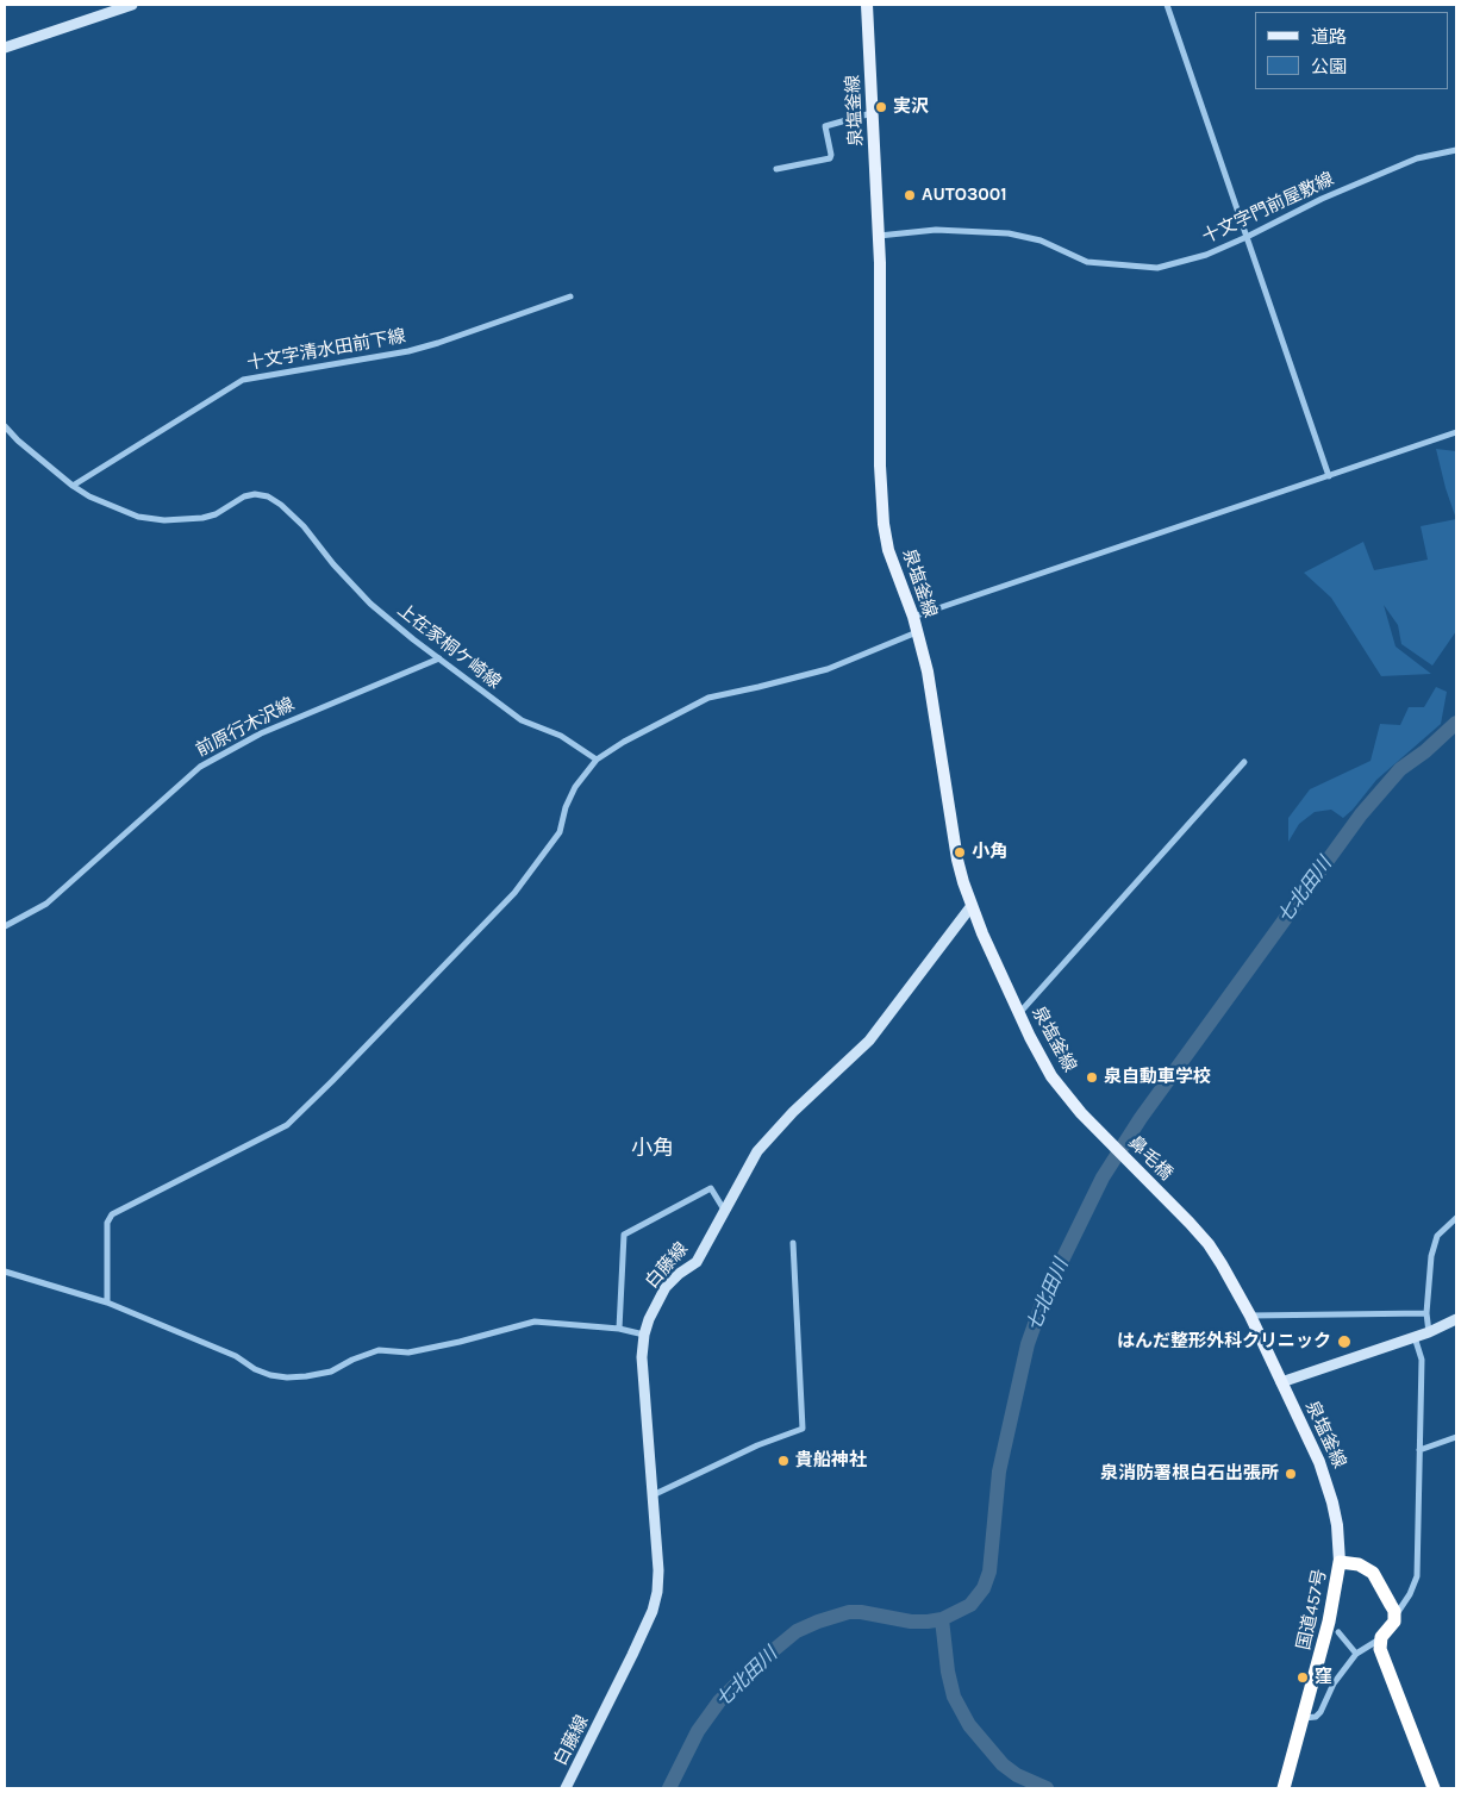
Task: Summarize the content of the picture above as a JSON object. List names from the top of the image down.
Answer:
{
  "streets": {
    "highway": ["国道457号"],
    "main road": ["泉塩釜線", "鼻毛橋"],
    "street": [
      "十文字門前屋敷線",
      "十文字清水田前下線",
      "上在家桐ケ崎線",
      "前原行木沢線",
      "白藤線"
    ]
  },
  "crossings": [
    ["泉塩釜線", "十文字門前屋敷線"],
    ["泉塩釜線", "鼻毛橋"],
    ["泉塩釜線", "白藤線"],
    ["泉塩釜線", "国道457号"],
    ["十文字清水田前下線", "上在家桐ケ崎線"],
    ["上在家桐ケ崎線", "前原行木沢線"]
  ],
  "districts": ["小角"],
  "water": ["七北田川"],
  "places": [
    "実沢",
    "AUTO3001",
    "小角",
    "泉自動車学校",
    "はんだ整形外科クリニック",
    "貴船神社",
    "泉消防署根白石出張所",
    "窪"
  ],
  "legend": ["道路", "公園"]
}
